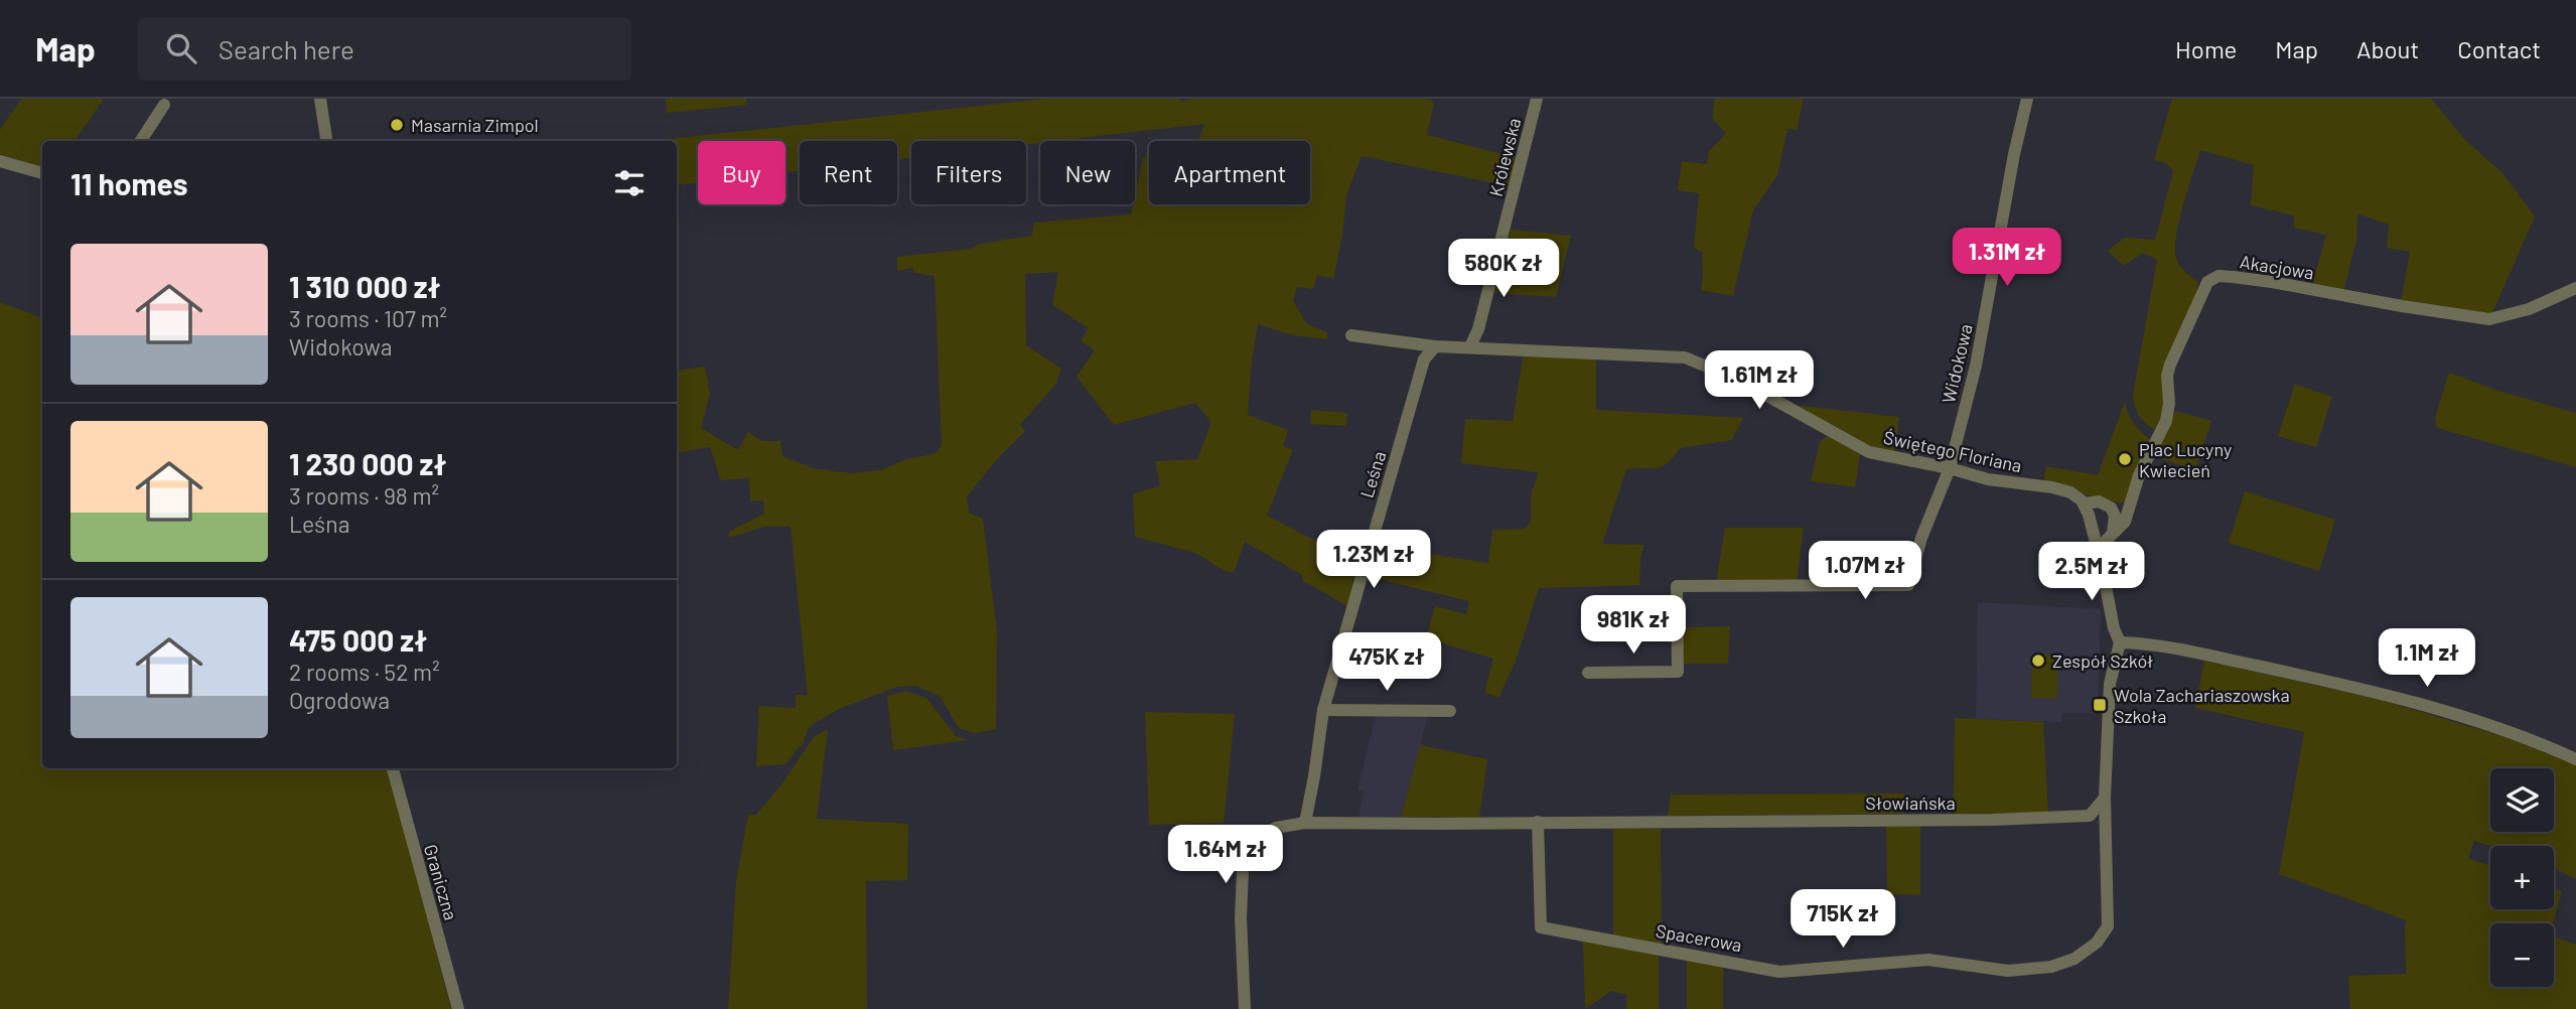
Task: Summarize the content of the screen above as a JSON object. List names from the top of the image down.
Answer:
{
  "streets": {
    "street": [
      "Królewska",
      "Akacjowa",
      "Widokowa",
      "Świętego Floriana",
      "Leśna",
      "Słowiańska",
      "Graniczna",
      "Spacerowa"
    ]
  },
  "crossings": [
    ["Królewska", "Świętego Floriana"],
    ["Widokowa", "Świętego Floriana"],
    ["Świętego Floriana", "Leśna"],
    ["Leśna", "Słowiańska"],
    ["Słowiańska", "Spacerowa"]
  ],
  "places": {
    "other": ["Masarnia Zimpol", "Plac Lucyny Kwiecień", "Zespół Szkół"],
    "transit": ["Wola Zachariaszowska Szkoła"]
  },
  "page": {
    "header": "Map",
    "search": "Search here",
    "nav": [
      "Home",
      "Map",
      "About",
      "Contact"
    ],
    "chip": [
      "Buy",
      "Rent",
      "Filters",
      "New",
      "Apartment"
    ],
    "heading": "11 homes",
    "list": [
      {
        "name": "1 310 000 zł",
        "note": "3 rooms · 107 m² · Widokowa"
      },
      {
        "name": "1 230 000 zł",
        "note": "3 rooms · 98 m² · Leśna"
      },
      {
        "name": "475 000 zł",
        "note": "2 rooms · 52 m² · Ogrodowa"
      }
    ],
    "price": [
      "1.31M zł",
      "580K zł",
      "1.61M zł",
      "1.23M zł",
      "1.07M zł",
      "2.5M zł",
      "981K zł",
      "1.1M zł",
      "475K zł",
      "1.64M zł",
      "715K zł"
    ],
    "map_buttons": ["+", "−"]
  }
}
